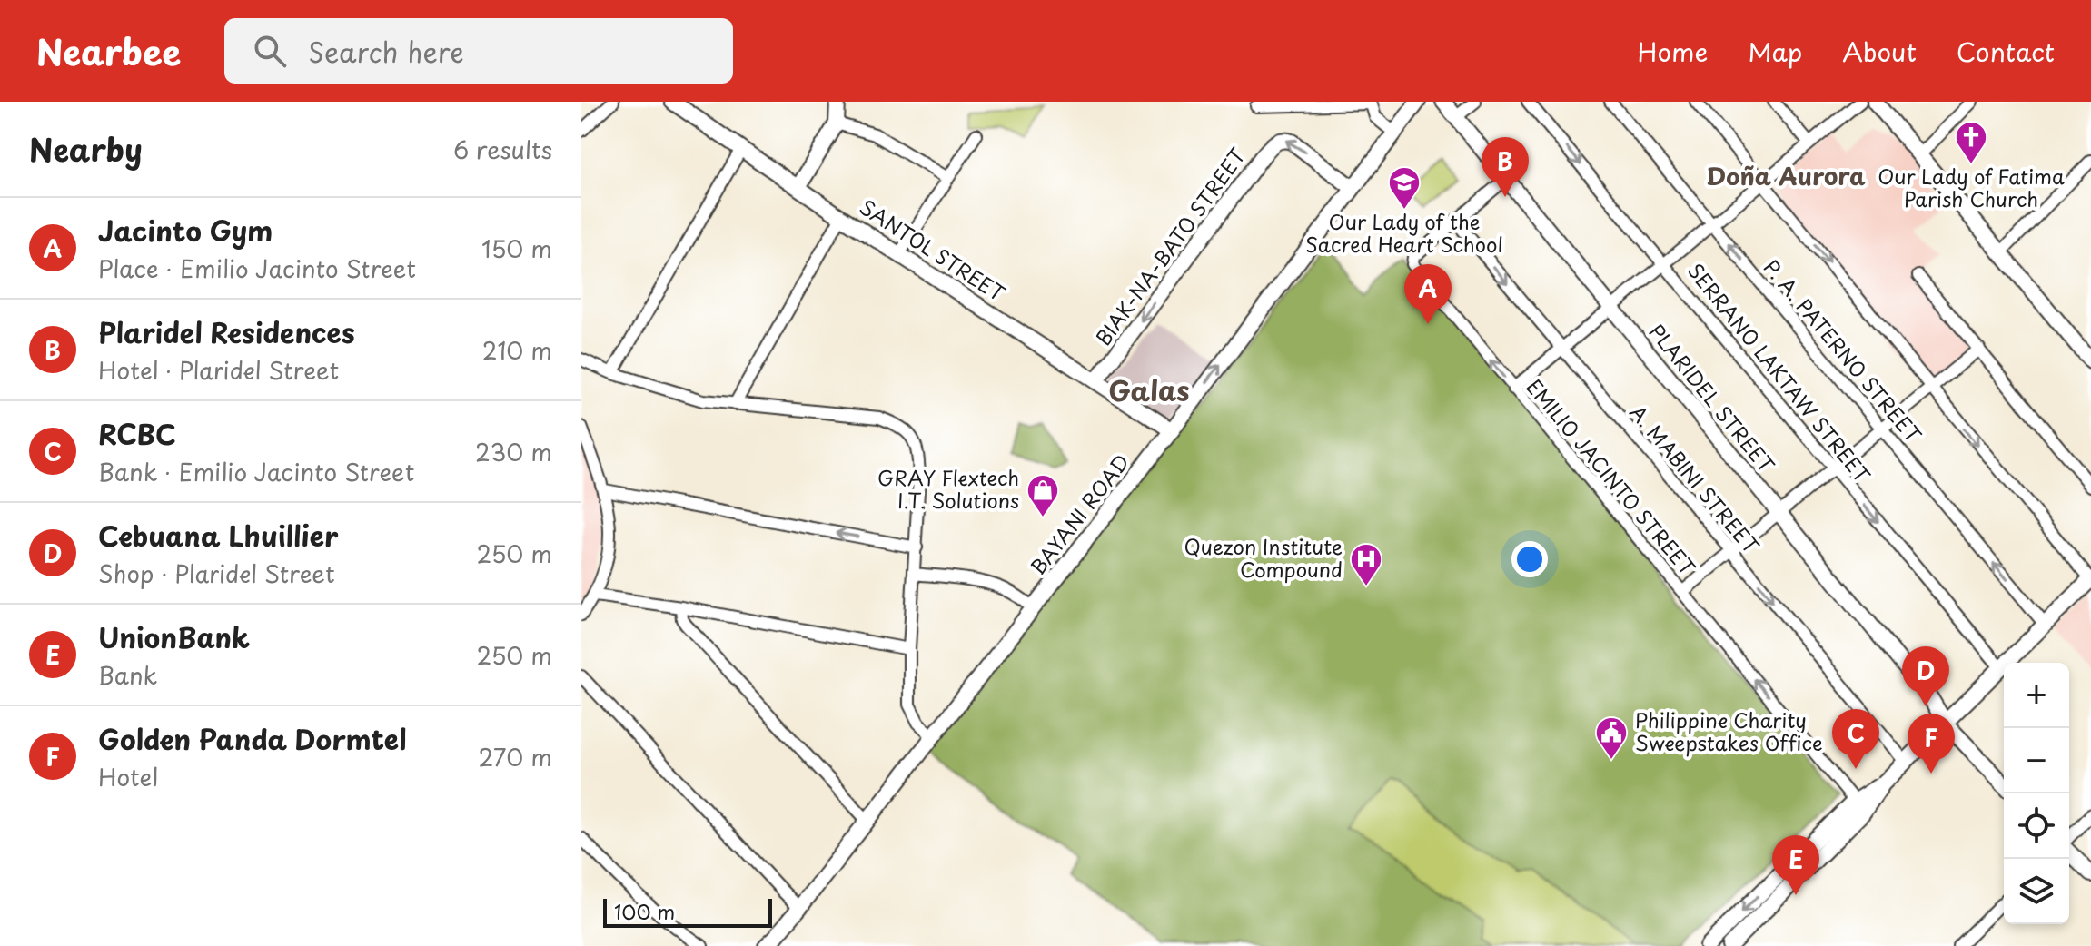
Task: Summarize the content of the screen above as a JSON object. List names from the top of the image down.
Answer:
{
  "streets": {
    "street": [
      "BIAK-NA-BATO STREET",
      "SANTOL STREET",
      "P. A. PATERNO STREET",
      "SERRANO LAKTAW STREET",
      "PLARIDEL STREET",
      "EMILIO JACINTO STREET",
      "A. MABINI STREET",
      "BAYANI ROAD"
    ]
  },
  "crossings": [
    ["BIAK-NA-BATO STREET", "SANTOL STREET"],
    ["BIAK-NA-BATO STREET", "BAYANI ROAD"],
    ["SANTOL STREET", "BAYANI ROAD"],
    ["PLARIDEL STREET", "EMILIO JACINTO STREET"],
    ["EMILIO JACINTO STREET", "A. MABINI STREET"]
  ],
  "one_way": [
    "BIAK-NA-BATO STREET",
    "SERRANO LAKTAW STREET",
    "EMILIO JACINTO STREET",
    "A. MABINI STREET"
  ],
  "districts": ["Doña Aurora", "Galas"],
  "places": {
    "church": ["Our Lady of Fatima Parish Church"],
    "school or university": ["Our Lady of the Sacred Heart School"],
    "shop": ["GRAY Flextech I.T. Solutions"],
    "hospital": ["Quezon Institute Compound"],
    "public building": ["Philippine Charity Sweepstakes Office"]
  },
  "scale_bar": "100 m",
  "page": {
    "header": "Nearbee",
    "search": "Search here",
    "nav": [
      "Home",
      "Map",
      "About",
      "Contact"
    ],
    "heading": ["Nearby", "6 results"],
    "pins": [
      "B",
      "A",
      "D",
      "C",
      "F",
      "E"
    ],
    "list": [
      {
        "mark": "A",
        "name": "Jacinto Gym",
        "note": "Place · Emilio Jacinto Street",
        "value": "150 m"
      },
      {
        "mark": "B",
        "name": "Plaridel Residences",
        "note": "Hotel · Plaridel Street",
        "value": "210 m"
      },
      {
        "mark": "C",
        "name": "RCBC",
        "note": "Bank · Emilio Jacinto Street",
        "value": "230 m"
      },
      {
        "mark": "D",
        "name": "Cebuana Lhuillier",
        "note": "Shop · Plaridel Street",
        "value": "250 m"
      },
      {
        "mark": "E",
        "name": "UnionBank",
        "note": "Bank",
        "value": "250 m"
      },
      {
        "mark": "F",
        "name": "Golden Panda Dormtel",
        "note": "Hotel",
        "value": "270 m"
      }
    ],
    "map_buttons": ["+", "−"],
    "scale": "100 m"
  }
}
